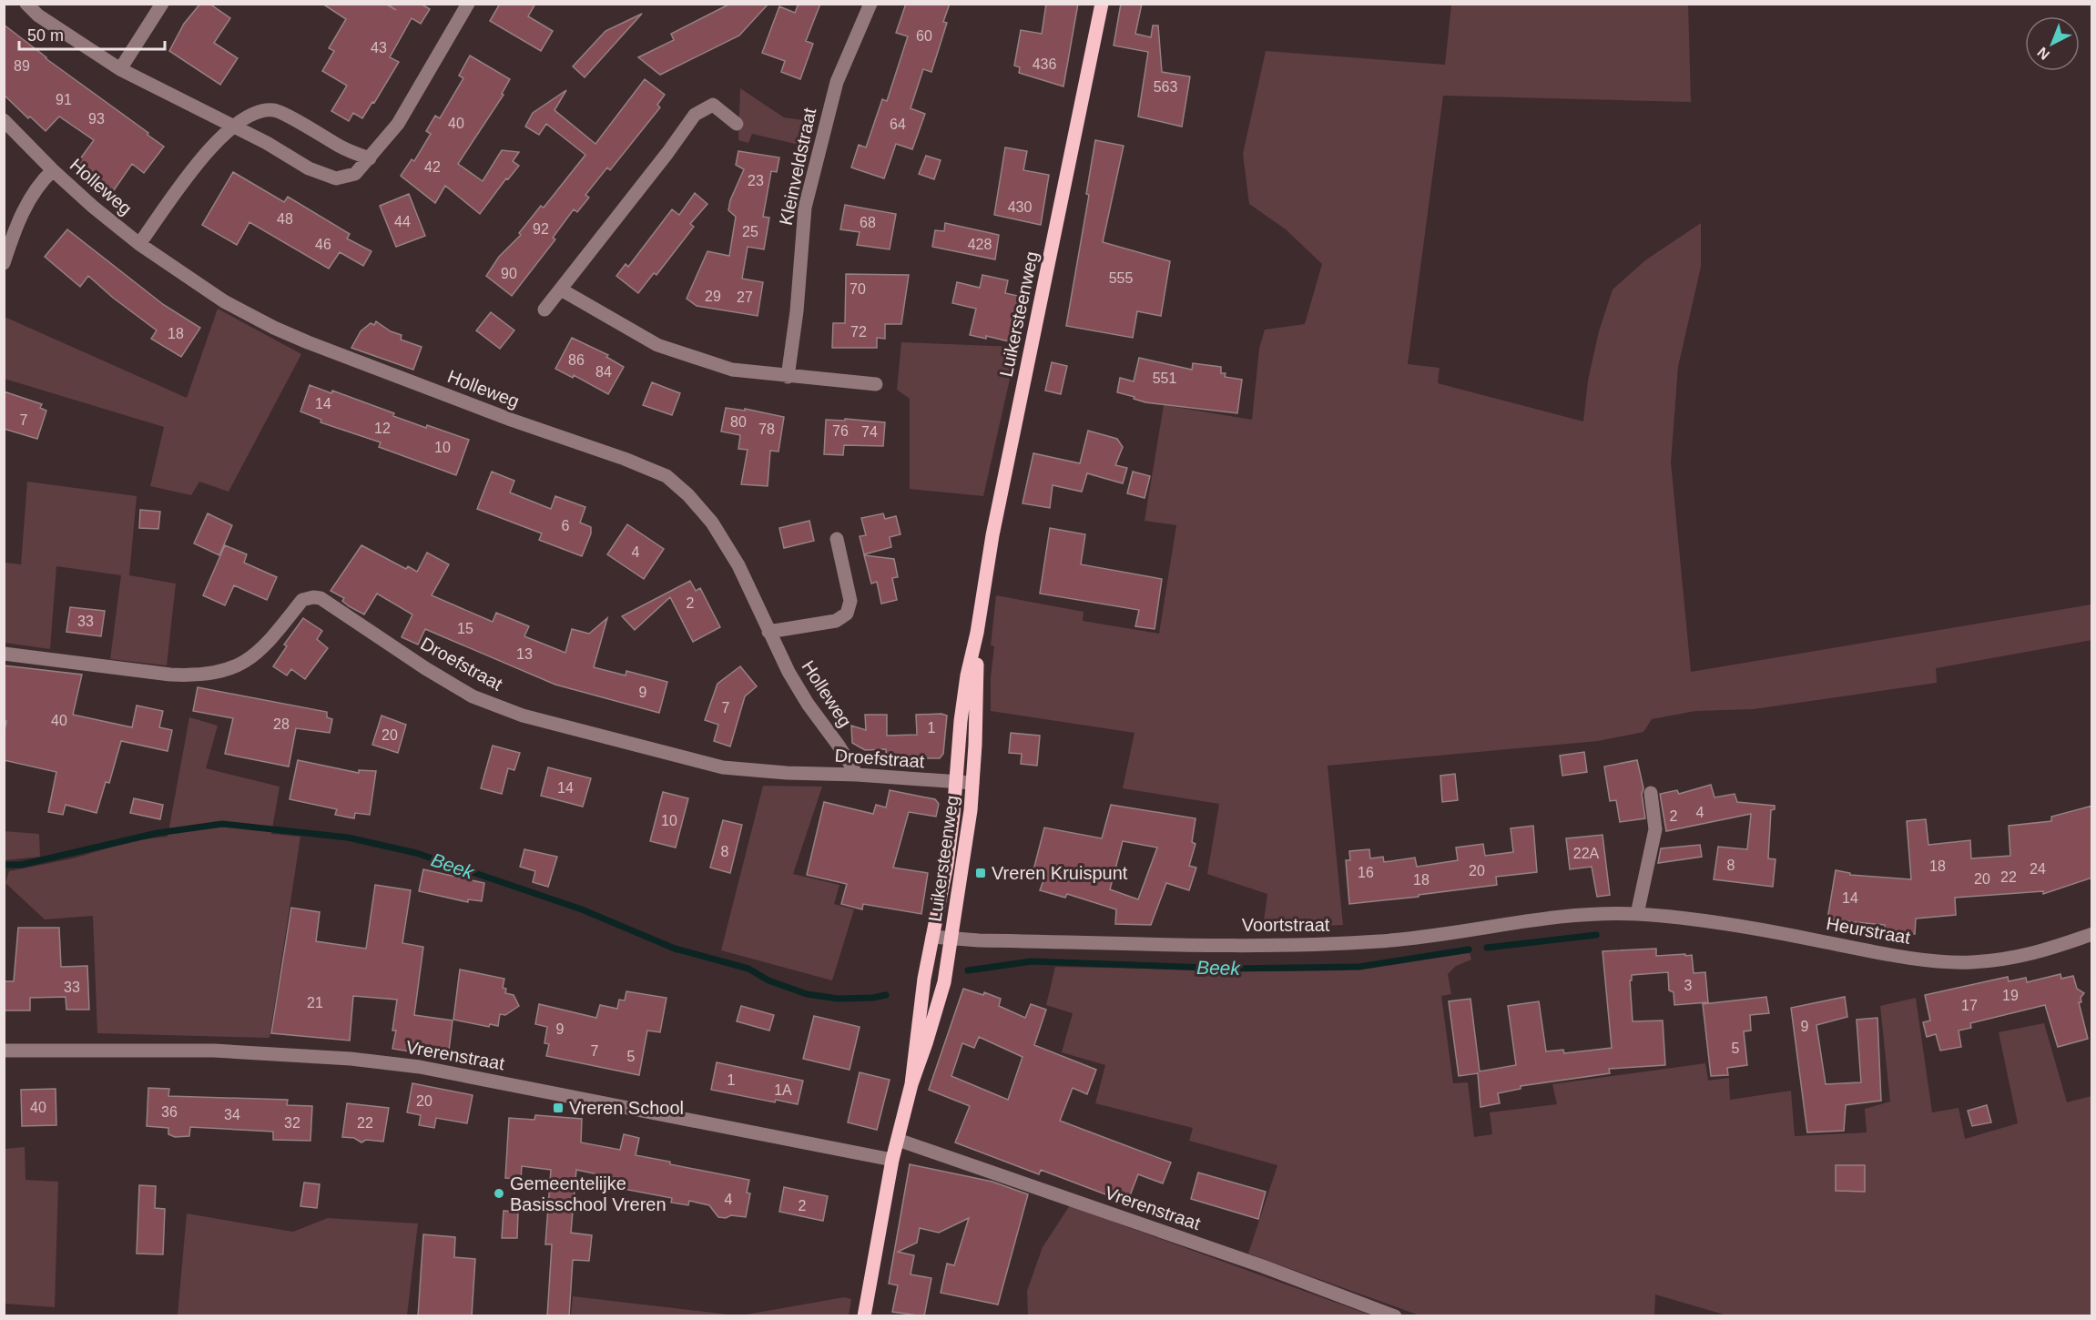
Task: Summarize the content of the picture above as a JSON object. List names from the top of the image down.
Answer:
{
  "streets": {
    "main road": ["Luikersteenweg"],
    "street": [
      "Kleinveldstraat",
      "Holleweg",
      "Droefstraat",
      "Voortstraat",
      "Heurstraat",
      "Vrerenstraat"
    ]
  },
  "crossings": [
    ["Holleweg", "Droefstraat"],
    ["Luikersteenweg", "Droefstraat"],
    ["Luikersteenweg", "Voortstraat"],
    ["Luikersteenweg", "Vrerenstraat"],
    ["Voortstraat", "Heurstraat"]
  ],
  "water": ["Beek"],
  "places": {
    "transit": ["Vreren Kruispunt", "Vreren School"],
    "other": ["Gemeentelijke Basisschool Vreren"]
  },
  "house_numbers": [
    "60",
    "43",
    "436",
    "89",
    "563",
    "91",
    "93",
    "40",
    "64",
    "42",
    "23",
    "430",
    "48",
    "44",
    "68",
    "92",
    "25",
    "46",
    "428",
    "90",
    "555",
    "70",
    "29",
    "27",
    "72",
    "18",
    "86",
    "84",
    "551",
    "14",
    "7",
    "80",
    "12",
    "78",
    "76",
    "74",
    "10",
    "6",
    "4",
    "2",
    "33",
    "15",
    "13",
    "9",
    "7",
    "40",
    "28",
    "1",
    "20",
    "14",
    "4",
    "2",
    "10",
    "8",
    "22A",
    "8",
    "18",
    "24",
    "20",
    "16",
    "22",
    "20",
    "18",
    "14",
    "3",
    "33",
    "19",
    "21",
    "17",
    "9",
    "9",
    "5",
    "7",
    "5",
    "1",
    "1A",
    "20",
    "40",
    "36",
    "34",
    "32",
    "22",
    "4",
    "2"
  ],
  "scale_bar": "50 m",
  "north": "bottom left"
}
